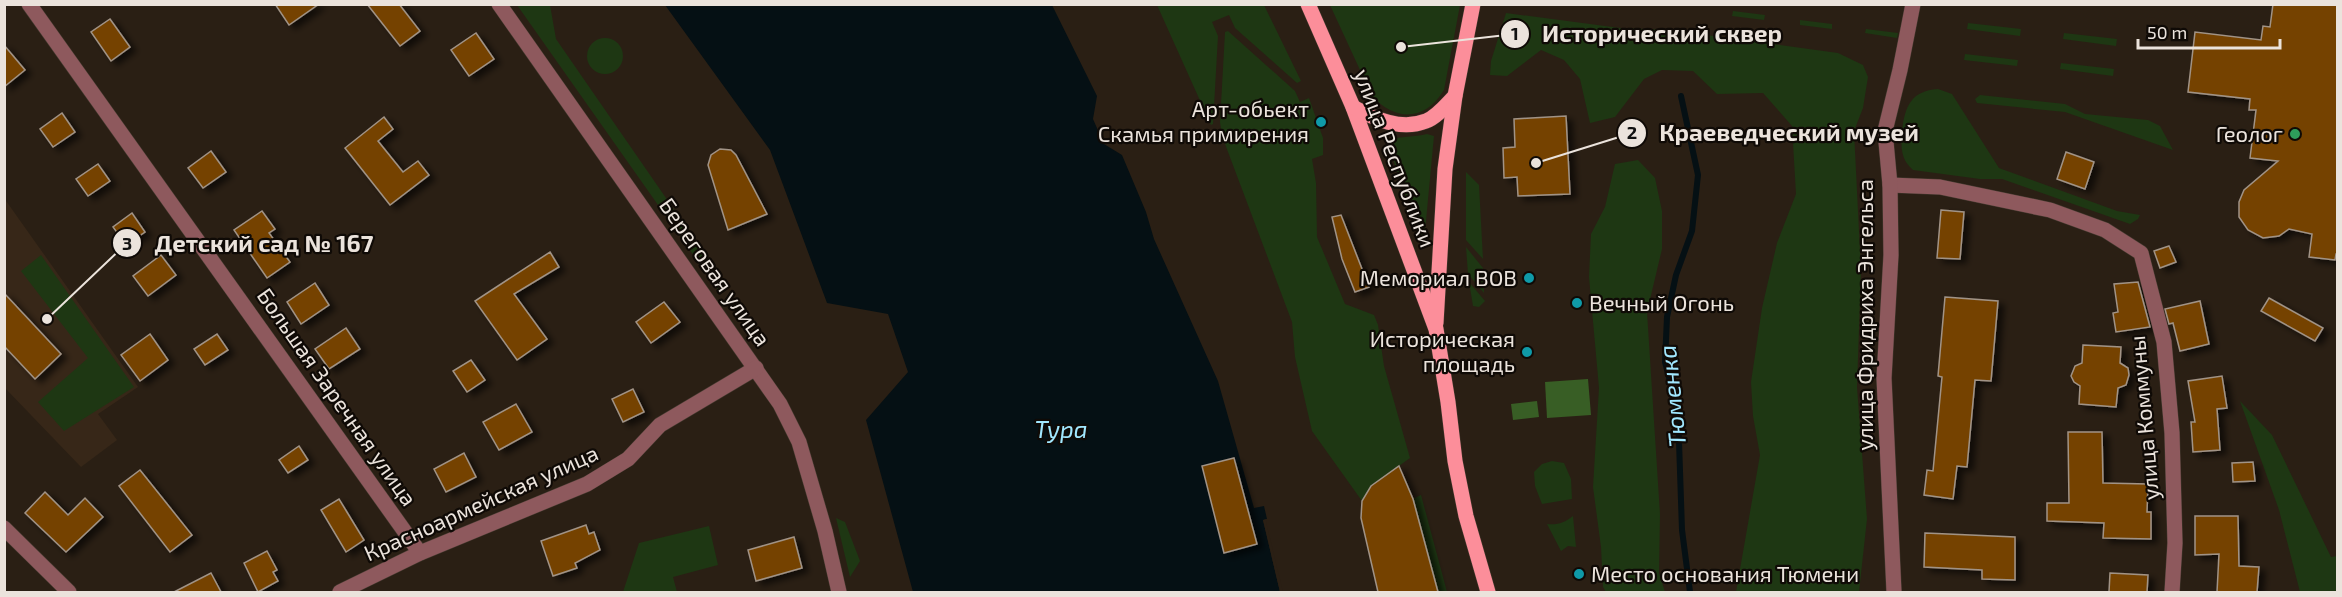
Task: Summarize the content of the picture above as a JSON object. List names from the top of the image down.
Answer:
{
  "streets": {
    "main road": ["улица Республики"],
    "street": [
      "Береговая улица",
      "улица Фридриха Энгельса",
      "Большая Заречная улица",
      "улица Коммуны",
      "Красноармейская улица"
    ]
  },
  "crossings": [
    ["Береговая улица", "Красноармейская улица"],
    ["улица Фридриха Энгельса", "улица Коммуны"],
    ["Большая Заречная улица", "Красноармейская улица"]
  ],
  "water": ["Тюменка", "Тура"],
  "places": [
    "Исторический сквер",
    "Арт-обьект Скамья примирения",
    "Геолог",
    "Краеведческий музей",
    "Мемориал ВОВ",
    "Вечный Огонь",
    "Детский сад № 167",
    "Историческая площадь",
    "Место основания Тюмени"
  ],
  "scale_bar": "50 m"
}
